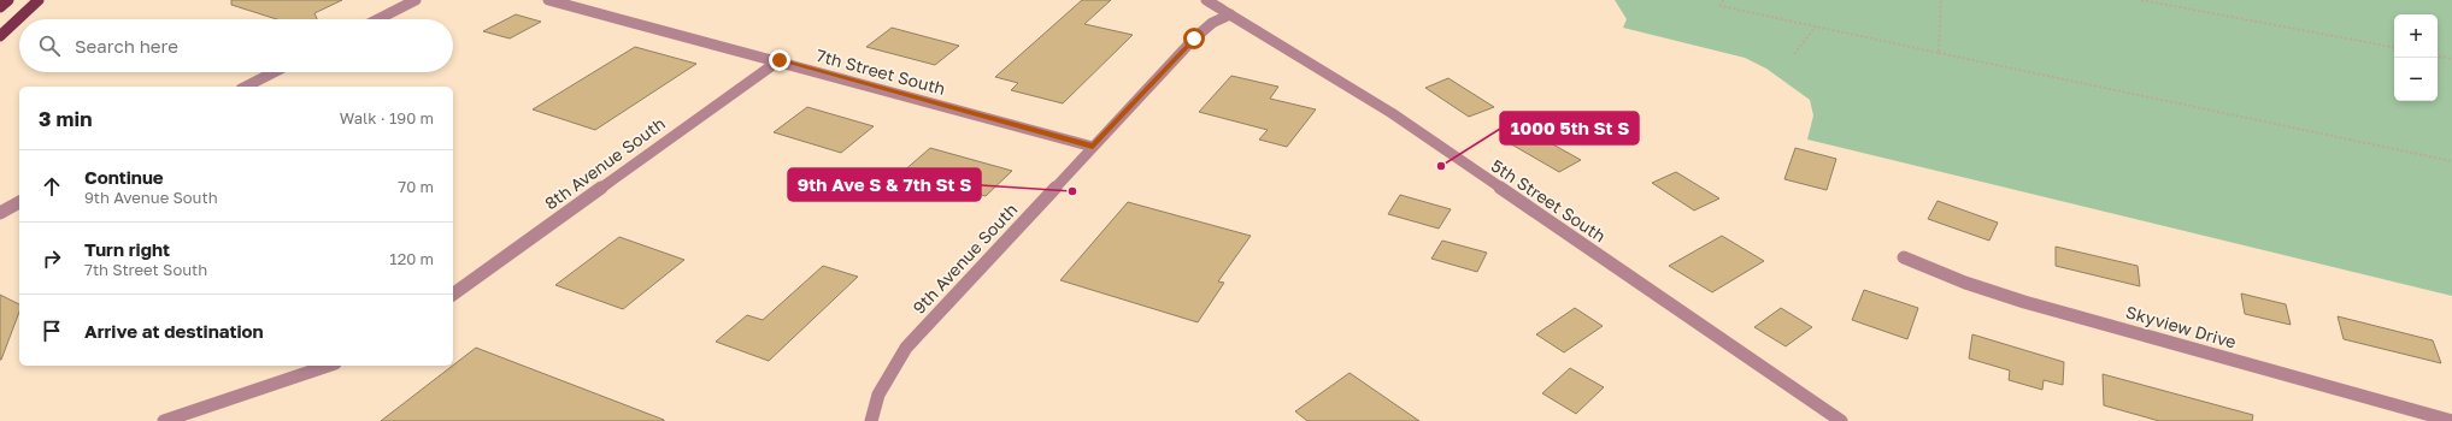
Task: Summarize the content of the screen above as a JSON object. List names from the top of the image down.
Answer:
{
  "streets": {
    "street": [
      "7th Street South",
      "8th Avenue South",
      "5th Street South",
      "9th Avenue South",
      "Skyview Drive"
    ]
  },
  "crossings": [
    ["7th Street South", "8th Avenue South"],
    ["7th Street South", "9th Avenue South"],
    ["5th Street South", "9th Avenue South"]
  ],
  "places": ["1000 5th St S", "9th Ave S & 7th St S"],
  "page": {
    "map_buttons": ["+", "−"],
    "search": "Search here",
    "heading": ["3 min", "Walk · 190 m"],
    "list": [
      ["Continue", "9th Avenue South", "70 m"],
      ["Turn right", "7th Street South", "120 m"],
      "Arrive at destination"
    ]
  }
}
